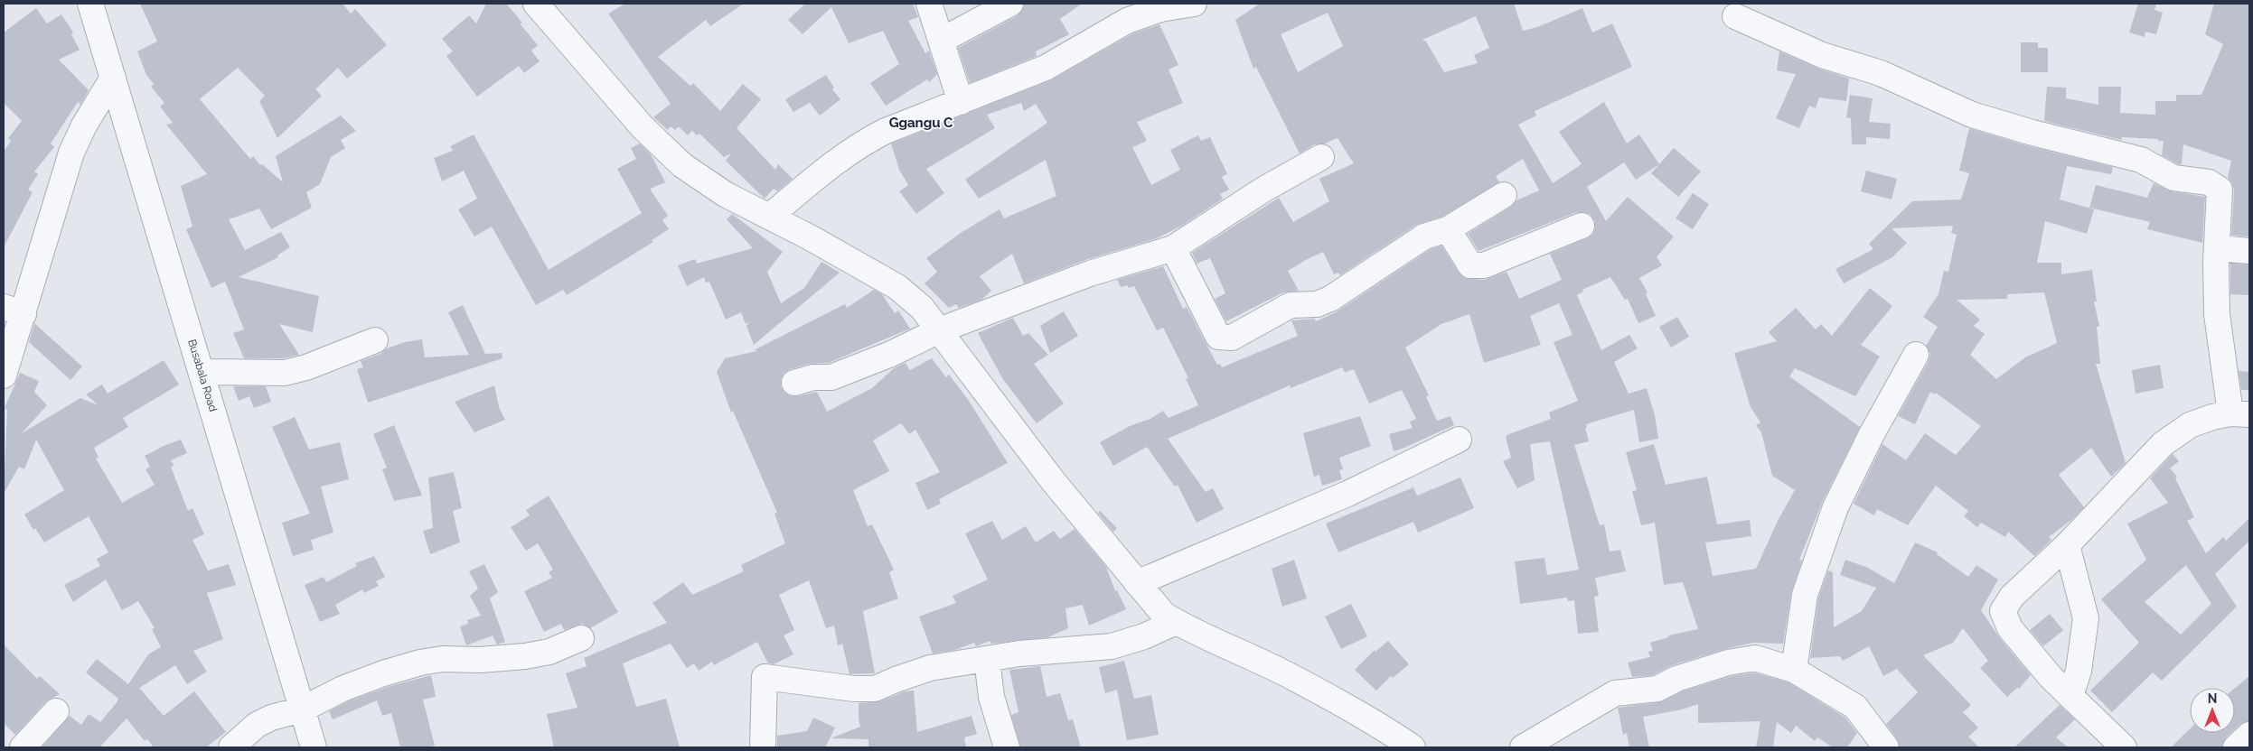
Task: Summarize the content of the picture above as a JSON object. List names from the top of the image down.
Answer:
{
  "streets": {
    "street": ["Busabala Road"]
  },
  "districts": ["Ggangu C"],
  "north": "top"
}
